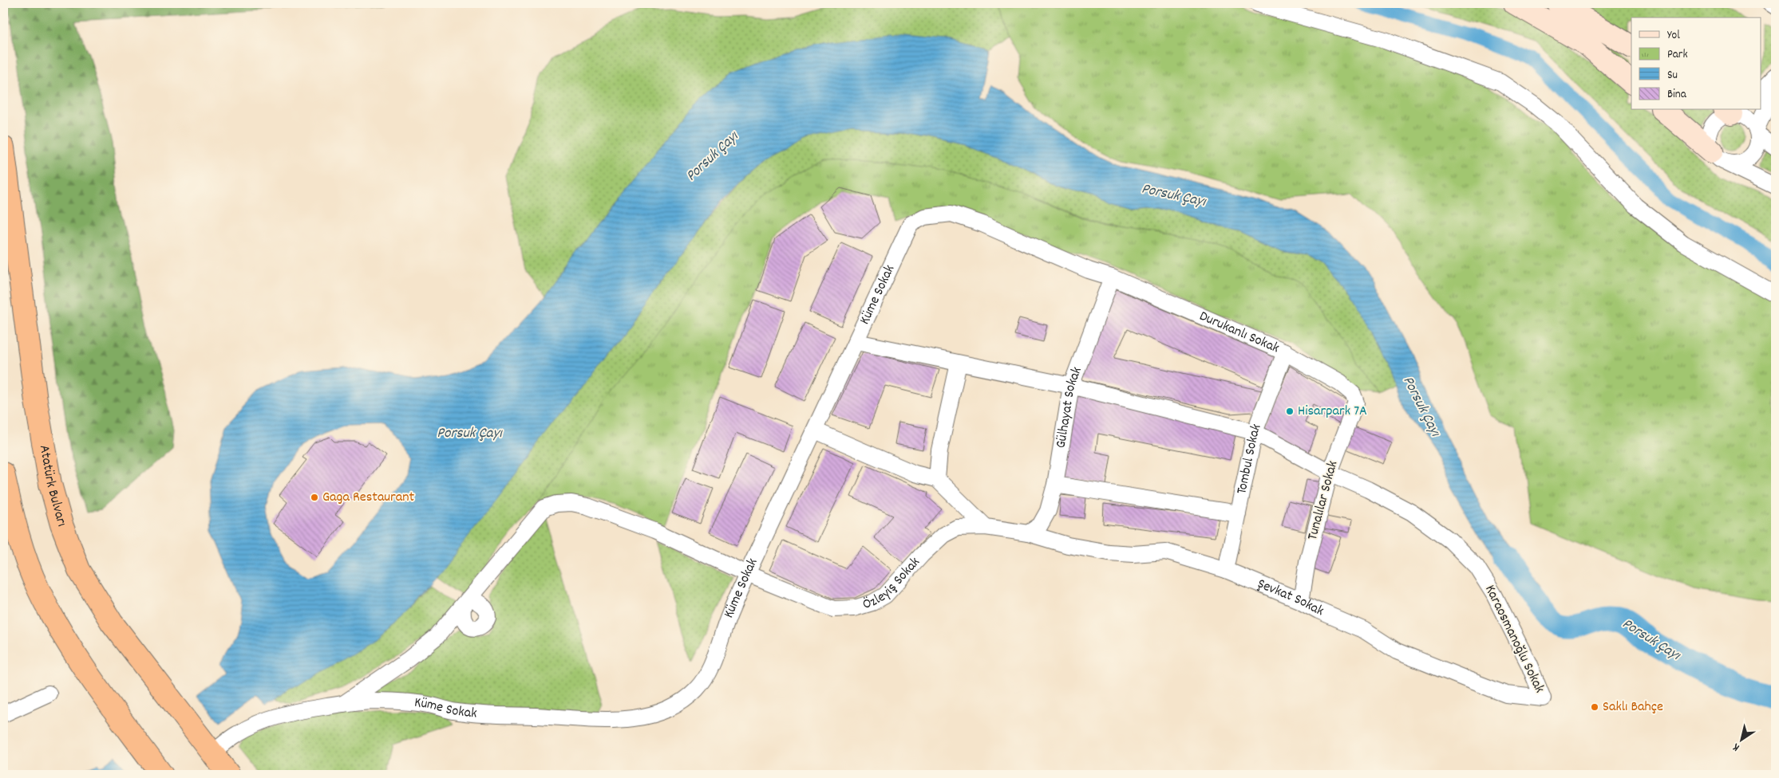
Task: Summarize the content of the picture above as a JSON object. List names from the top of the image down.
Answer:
{
  "streets": {
    "highway": ["Atatürk Bulvarı"],
    "street": [
      "Küme Sokak",
      "Durukanlı Sokak",
      "Gülhayat Sokak",
      "Tombul Sokak",
      "Tunalılar Sokak",
      "Özleyiş Sokak",
      "Şevkat Sokak",
      "Karaosmanoğlu Sokak"
    ]
  },
  "crossings": [
    ["Küme Sokak", "Durukanlı Sokak"],
    ["Küme Sokak", "Gülhayat Sokak"],
    ["Küme Sokak", "Atatürk Bulvarı"],
    ["Küme Sokak", "Özleyiş Sokak"],
    ["Küme Sokak", "Karaosmanoğlu Sokak"],
    ["Durukanlı Sokak", "Gülhayat Sokak"],
    ["Durukanlı Sokak", "Tombul Sokak"],
    ["Durukanlı Sokak", "Tunalılar Sokak"],
    ["Gülhayat Sokak", "Özleyiş Sokak"],
    ["Gülhayat Sokak", "Şevkat Sokak"],
    ["Gülhayat Sokak", "Karaosmanoğlu Sokak"],
    ["Tombul Sokak", "Şevkat Sokak"],
    ["Tombul Sokak", "Karaosmanoğlu Sokak"],
    ["Tunalılar Sokak", "Şevkat Sokak"],
    ["Tunalılar Sokak", "Karaosmanoğlu Sokak"],
    ["Özleyiş Sokak", "Şevkat Sokak"],
    ["Şevkat Sokak", "Karaosmanoğlu Sokak"]
  ],
  "water": ["Porsuk Çayı"],
  "places": ["Hisarpark 7A", "Gaga Restaurant", "Saklı Bahçe"],
  "legend": [
    "Yol",
    "Park",
    "Su",
    "Bina"
  ],
  "north": "bottom left"
}
